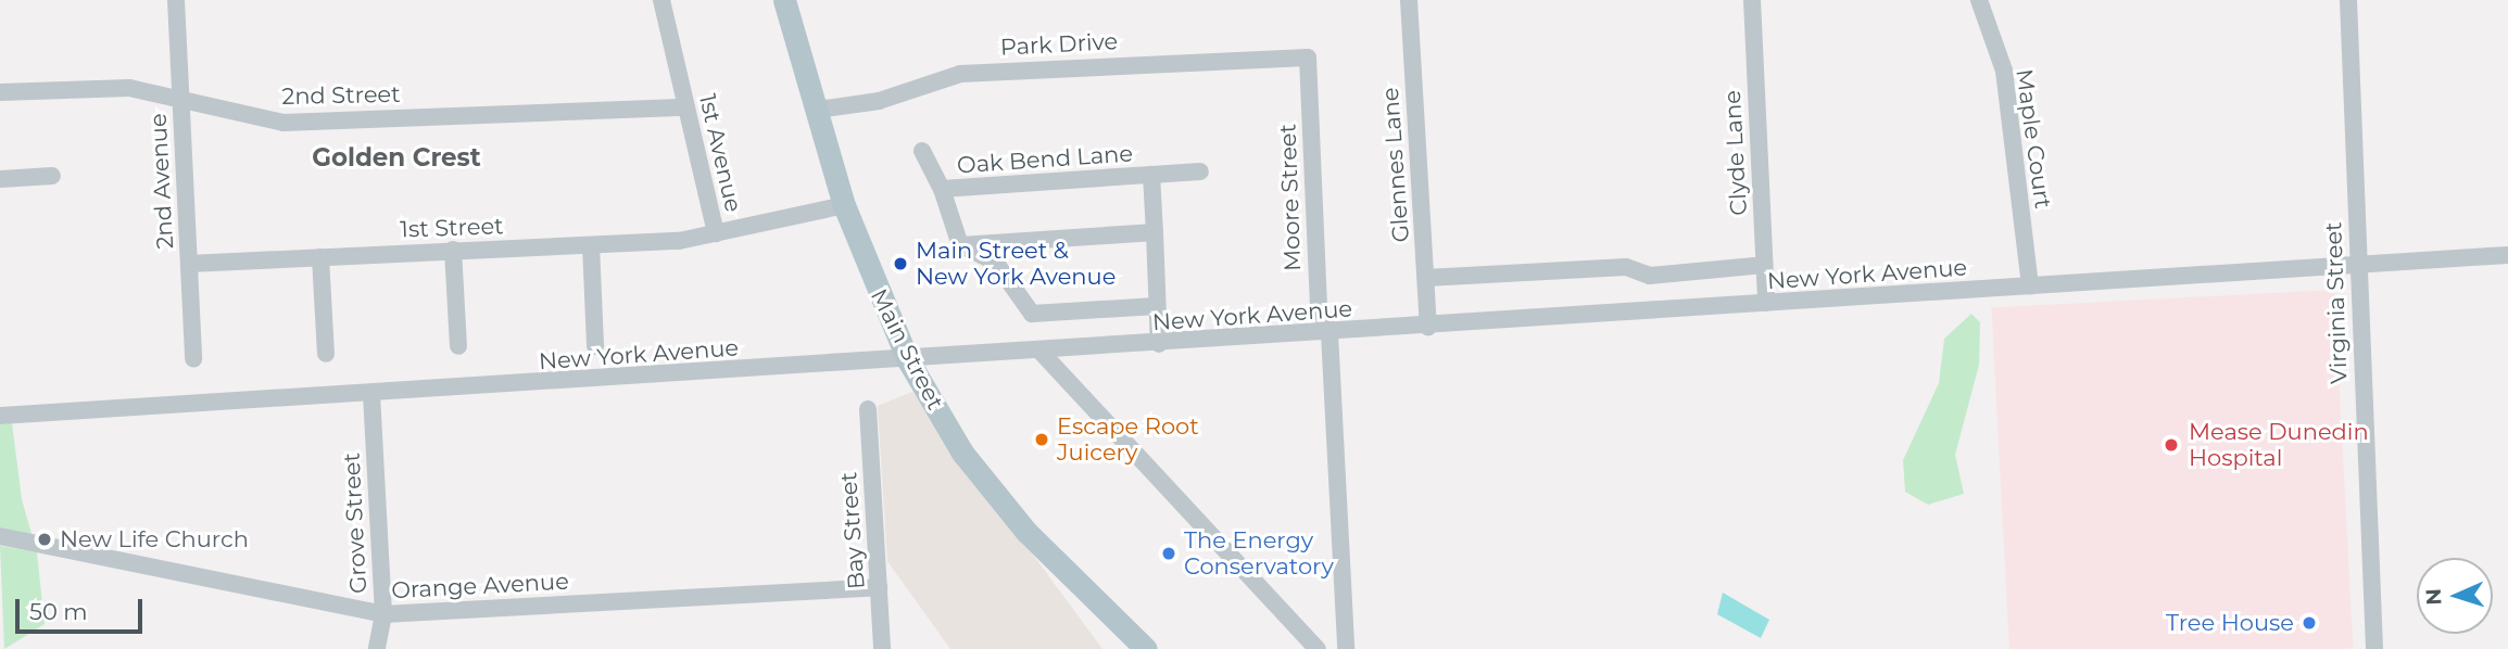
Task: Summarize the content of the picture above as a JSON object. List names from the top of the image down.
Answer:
{
  "streets": {
    "main road": ["Main Street"],
    "street": [
      "Park Drive",
      "2nd Street",
      "Maple Court",
      "1st Avenue",
      "Clyde Lane",
      "Oak Bend Lane",
      "Glennes Lane",
      "2nd Avenue",
      "Moore Street",
      "1st Street",
      "New York Avenue",
      "Virginia Street",
      "Grove Street",
      "Bay Street",
      "Orange Avenue"
    ]
  },
  "crossings": [
    ["Park Drive", "Moore Street"],
    ["Park Drive", "Main Street"],
    ["2nd Street", "1st Avenue"],
    ["2nd Street", "2nd Avenue"],
    ["Maple Court", "New York Avenue"],
    ["1st Avenue", "1st Street"],
    ["1st Avenue", "Main Street"],
    ["Clyde Lane", "New York Avenue"],
    ["Oak Bend Lane", "New York Avenue"],
    ["Glennes Lane", "New York Avenue"],
    ["2nd Avenue", "1st Street"],
    ["Moore Street", "New York Avenue"],
    ["New York Avenue", "Virginia Street"],
    ["New York Avenue", "Main Street"],
    ["New York Avenue", "Grove Street"],
    ["Grove Street", "Orange Avenue"],
    ["Bay Street", "Orange Avenue"]
  ],
  "districts": ["Golden Crest"],
  "places": [
    "Main Street & New York Avenue",
    "Escape Root Juicery",
    "Mease Dunedin Hospital",
    "New Life Church",
    "The Energy Conservatory",
    "Tree House"
  ],
  "scale_bar": "50 m",
  "north": "left"
}
